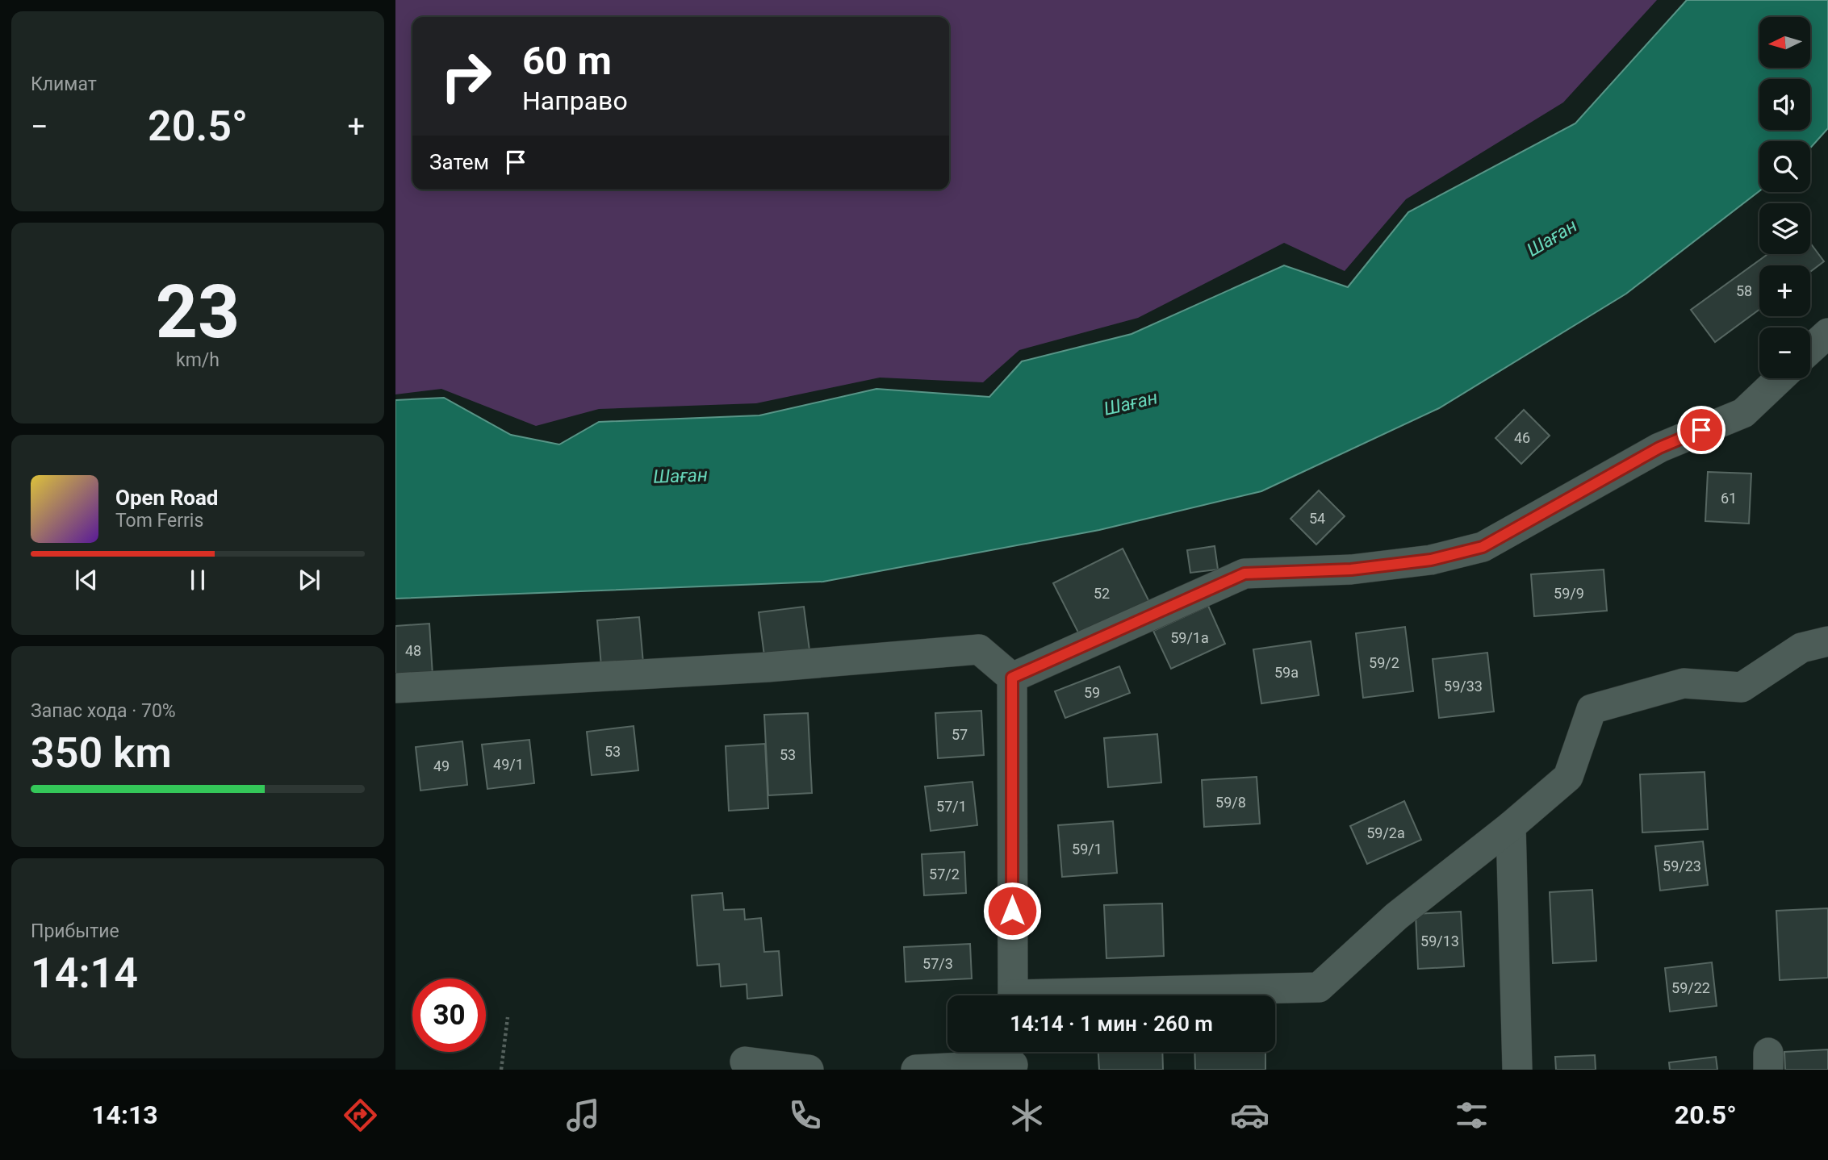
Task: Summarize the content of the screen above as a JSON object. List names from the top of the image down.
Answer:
{
  "water": ["Шаған"],
  "house_numbers": [
    "58",
    "46",
    "61",
    "54",
    "52",
    "59/9",
    "59/1а",
    "48",
    "59/2",
    "59а",
    "59/33",
    "59",
    "57",
    "53",
    "53",
    "49/1",
    "49",
    "59/8",
    "57/1",
    "59/2а",
    "59/1",
    "59/23",
    "57/2",
    "59/13",
    "57/3",
    "59/22"
  ],
  "north": "left",
  "page": {
    "tile": [
      "Климат",
      ["23", "km/h"],
      ["Запас хода · 70%", "350 km"],
      ["Прибытие", "14:14"]
    ],
    "map_buttons": ["+", "−"],
    "turn": ["60 m", "Направо"],
    "heat": ["−", "20.5°", "+"],
    "then": "Затем",
    "song": ["Open Road", "Tom Ferris"],
    "limit": "30",
    "trip": "14:14 · 1 мин · 260 m",
    "tabs": ["14:13", "20.5°"]
  }
}
